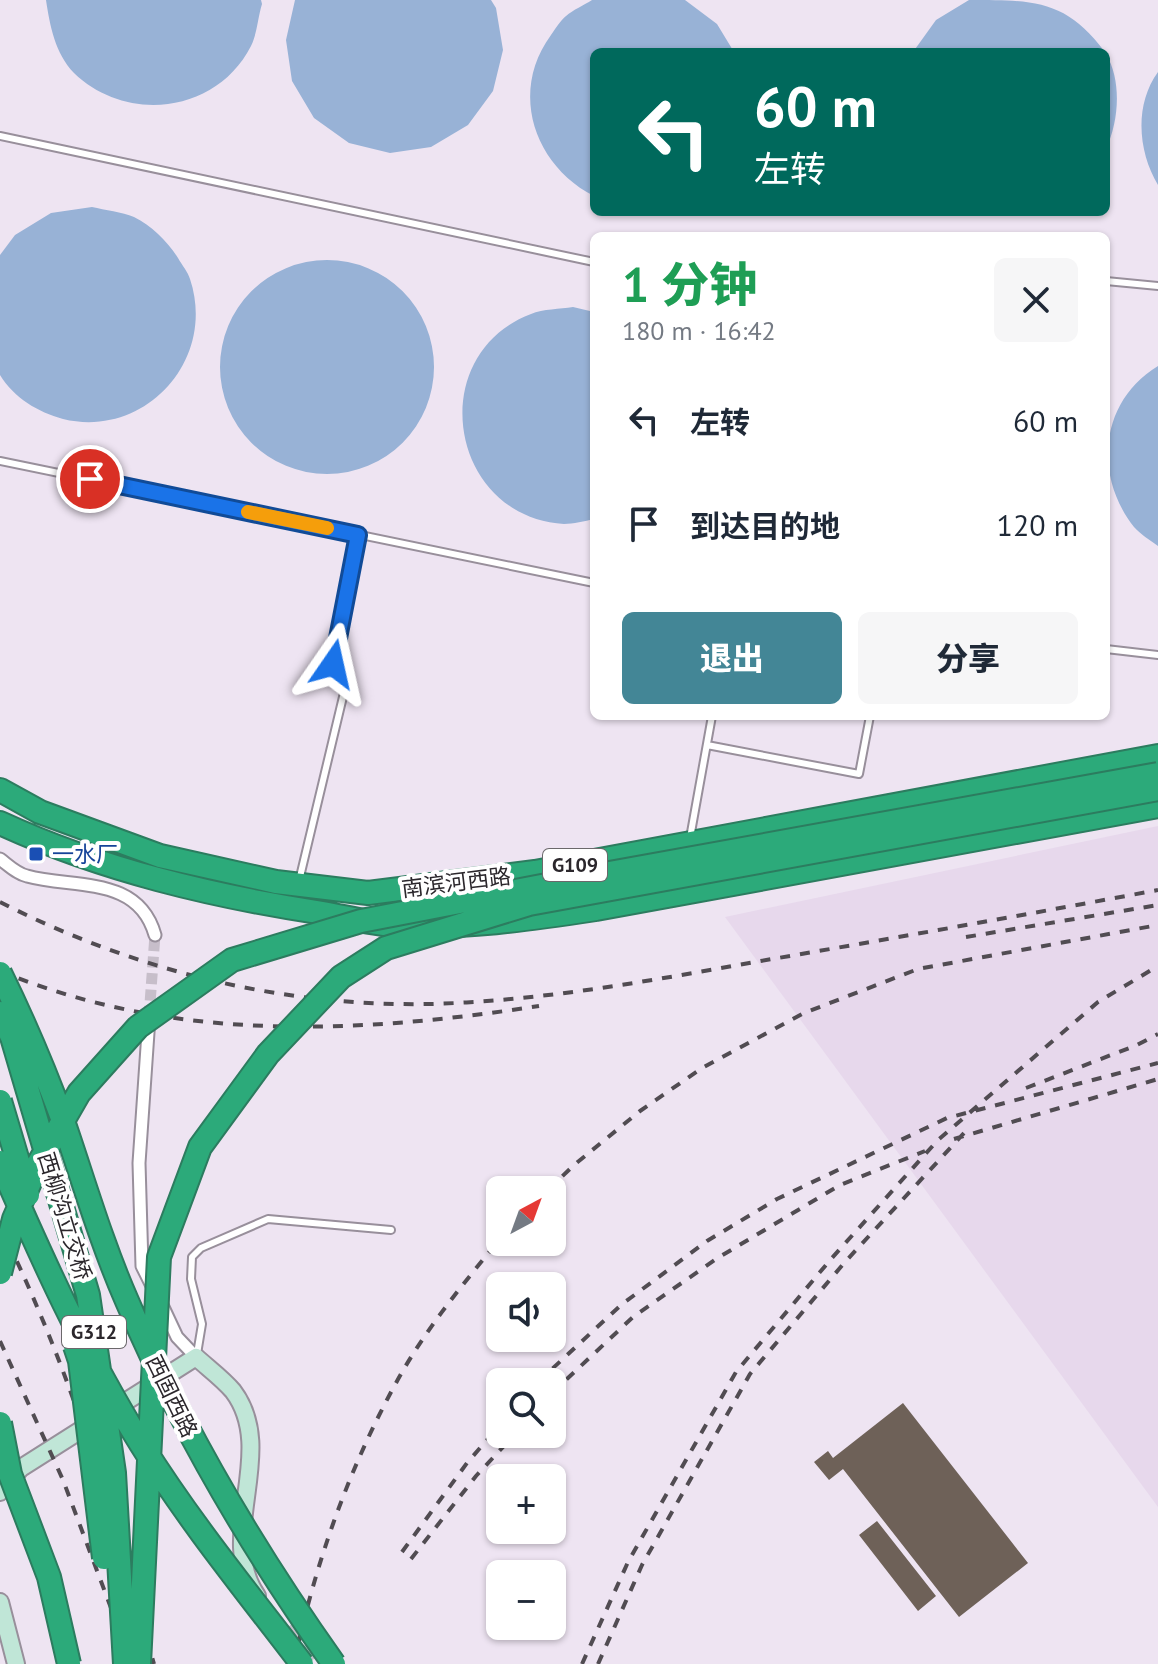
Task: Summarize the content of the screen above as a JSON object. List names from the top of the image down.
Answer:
{
  "streets": {
    "highway": [
      "G109",
      "南滨河西路",
      "西柳沟立交桥",
      "G312",
      "西固西路"
    ]
  },
  "places": {
    "transit": ["一水厂"]
  },
  "north": "top right",
  "page": {
    "turn": ["60 m", "左转"],
    "heading": ["1 分钟", "180 m · 16:42"],
    "list": [
      {
        "name": "左转",
        "value": "60 m"
      },
      {
        "name": "到达目的地",
        "value": "120 m"
      }
    ],
    "buttons": ["退出", "分享"],
    "map_buttons": ["+", "−"]
  }
}
